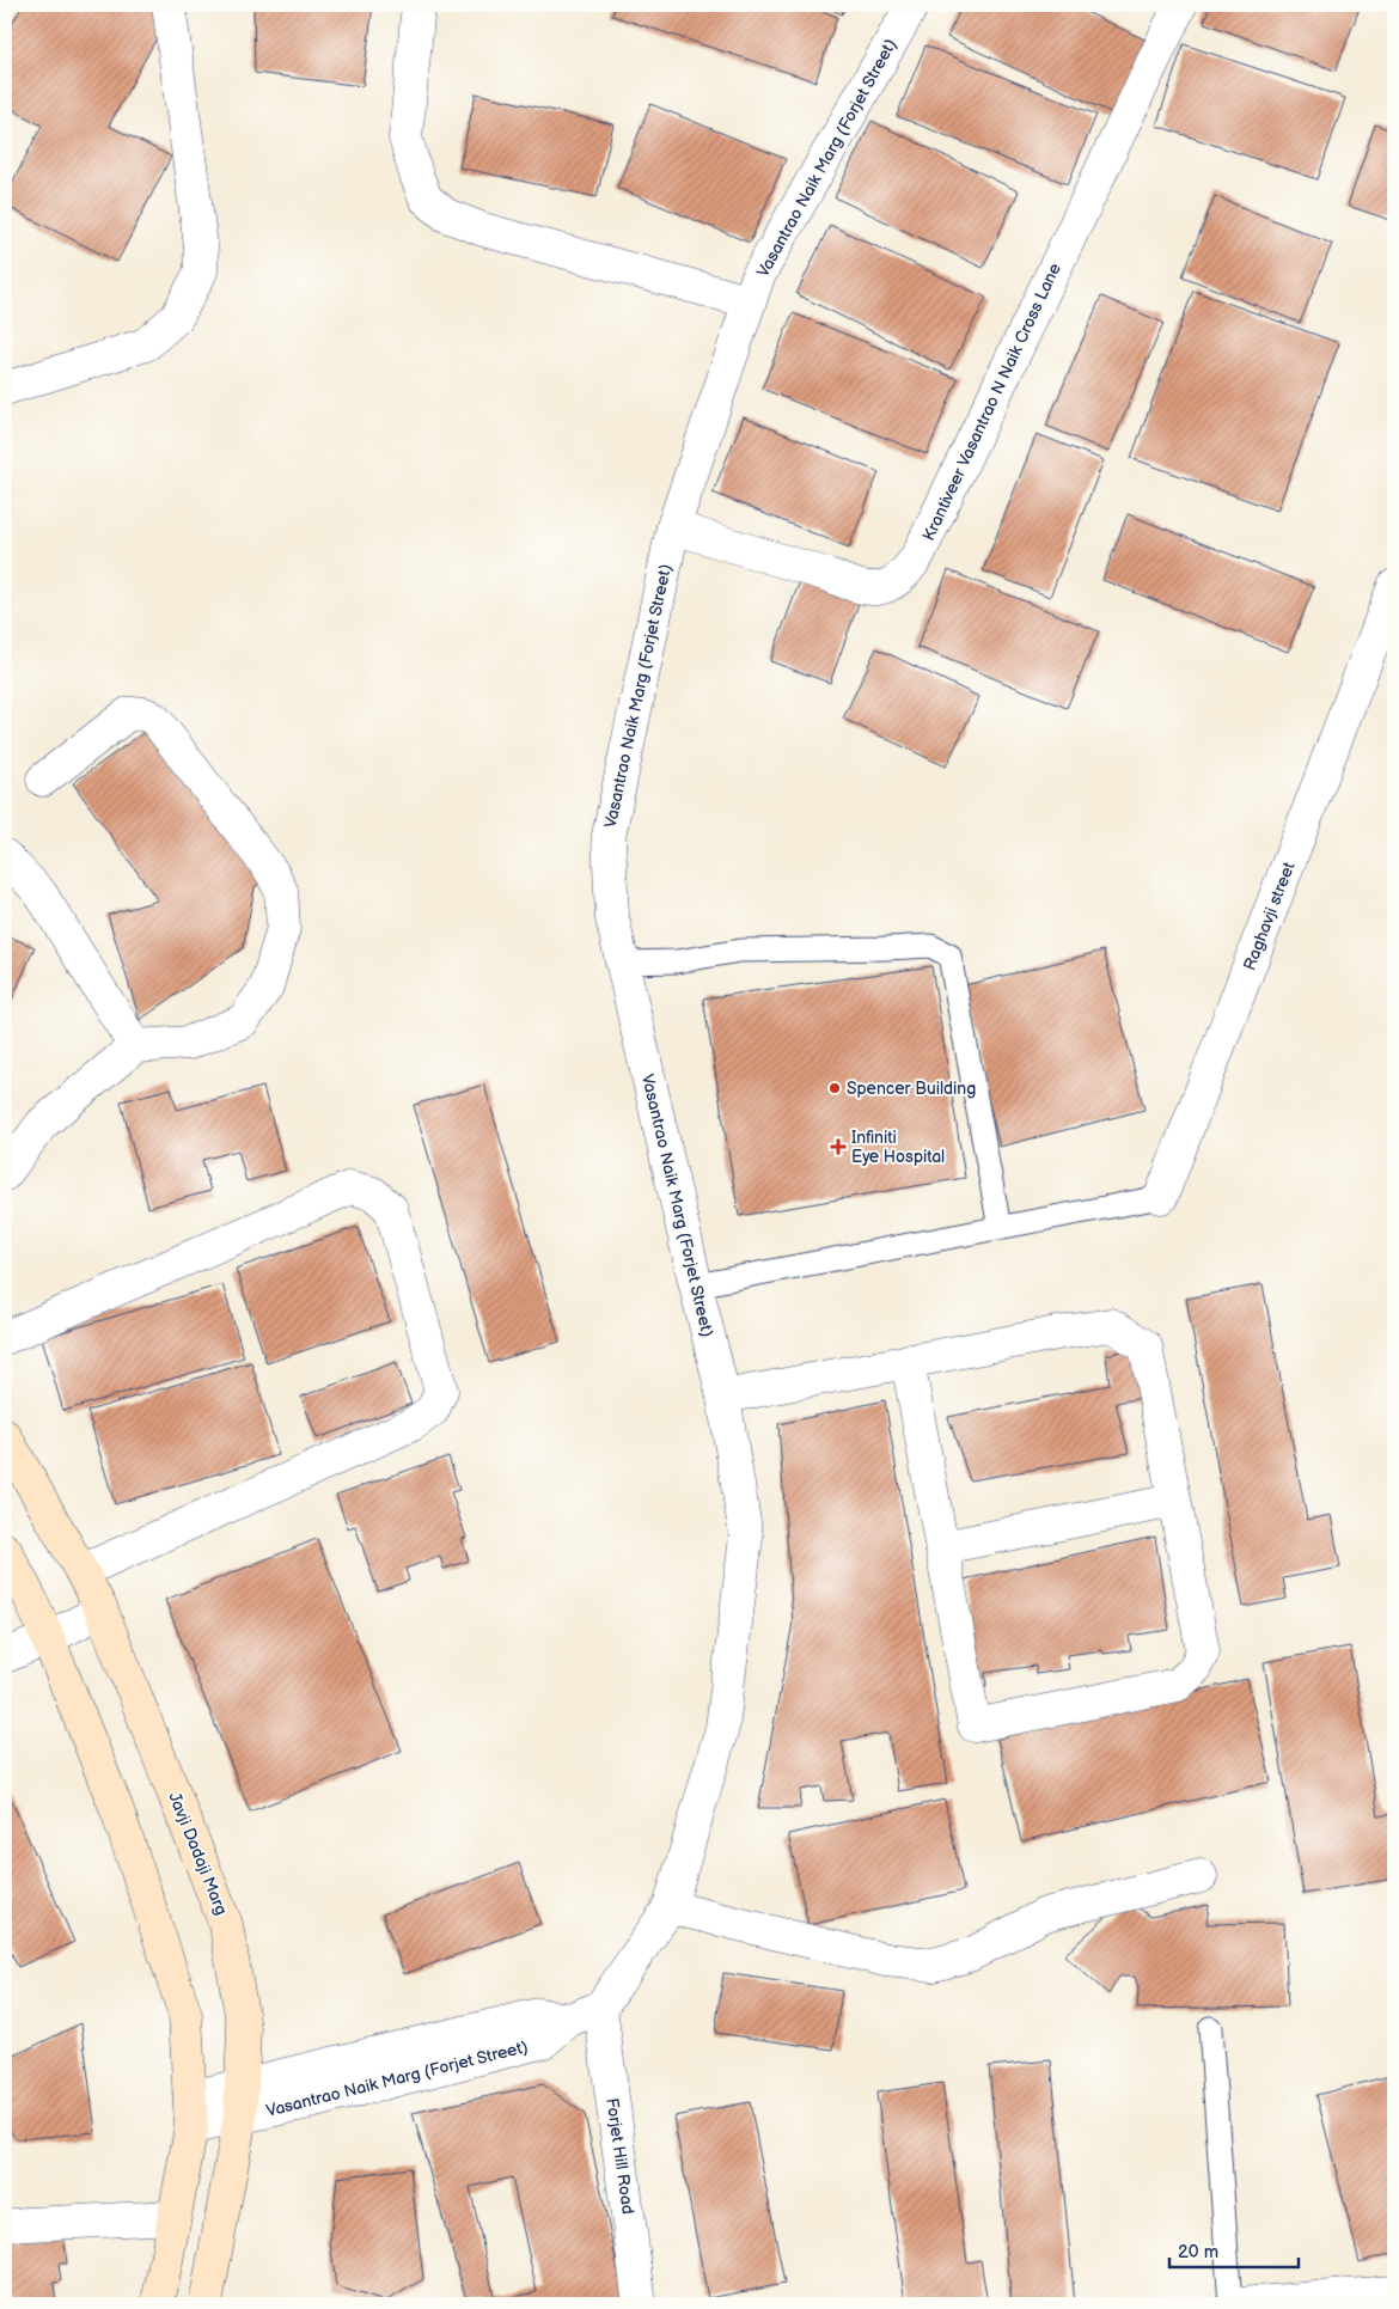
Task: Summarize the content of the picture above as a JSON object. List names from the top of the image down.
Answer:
{
  "streets": {
    "main road": ["Javji Dadaji Marg"],
    "street": [
      "Vasantrao Naik Marg (Forjet Street)",
      "Krantiveer Vasantrao N Naik Cross Lane",
      "Raghavji street",
      "Forjet Hill Road"
    ]
  },
  "crossings": [
    ["Vasantrao Naik Marg (Forjet Street)", "Krantiveer Vasantrao N Naik Cross Lane"],
    ["Vasantrao Naik Marg (Forjet Street)", "Javji Dadaji Marg"],
    ["Vasantrao Naik Marg (Forjet Street)", "Forjet Hill Road"]
  ],
  "places": {
    "other": ["Spencer Building"],
    "health": ["Infiniti Eye Hospital"]
  },
  "scale_bar": "20 m"
}
